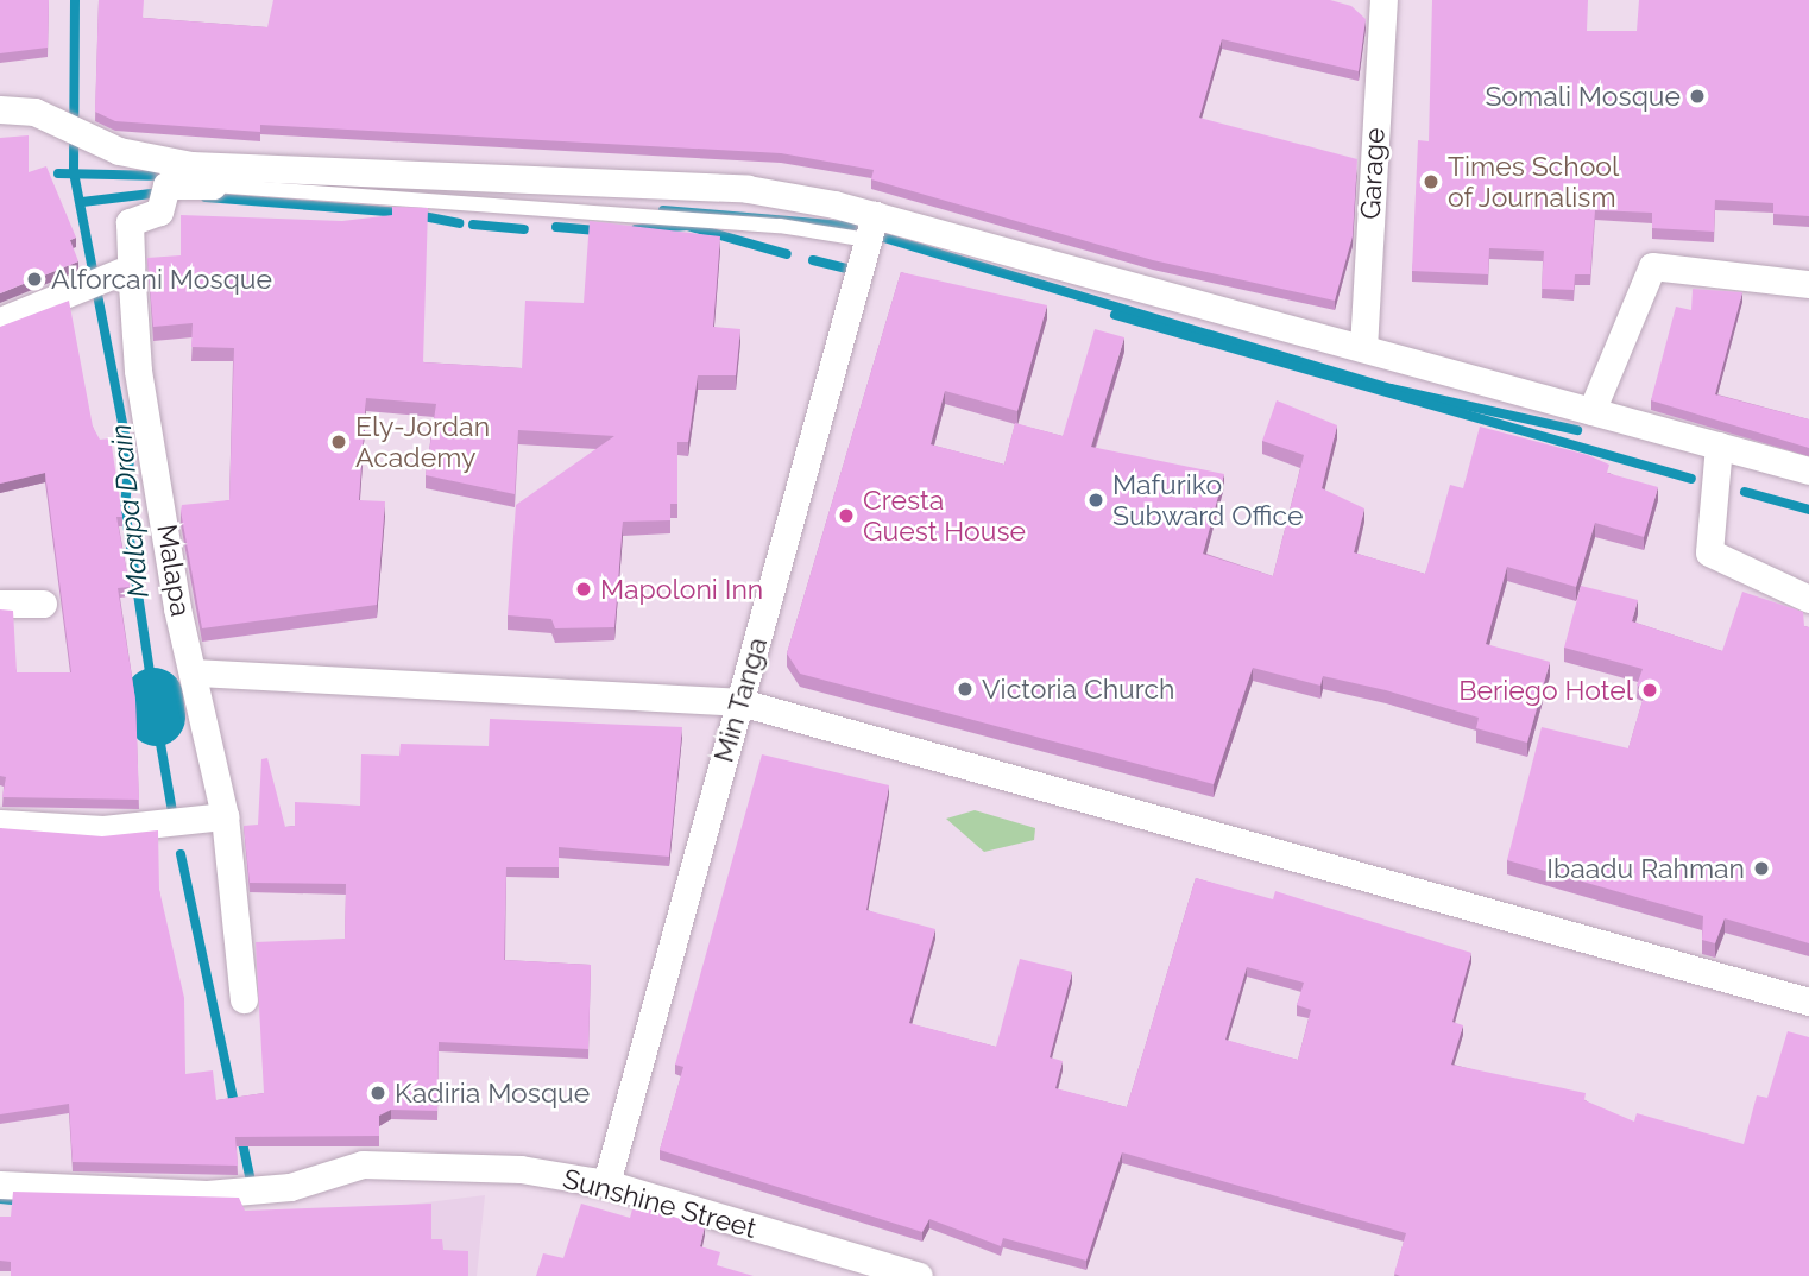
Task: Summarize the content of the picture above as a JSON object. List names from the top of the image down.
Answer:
{
  "streets": {
    "street": [
      "Garage",
      "Malapa",
      "Min Tanga",
      "Sunshine Street"
    ]
  },
  "crossings": [
    ["Min Tanga", "Sunshine Street"]
  ],
  "water": ["Malapa Drain"],
  "places": [
    "Somali Mosque",
    "Times School of Journalism",
    "Alforcani Mosque",
    "Ely-Jordan Academy",
    "Mafuriko Subward Office",
    "Cresta Guest House",
    "Mapoloni Inn",
    "Victoria Church",
    "Beriego Hotel",
    "Ibaadu Rahman",
    "Kadiria Mosque"
  ]
}
